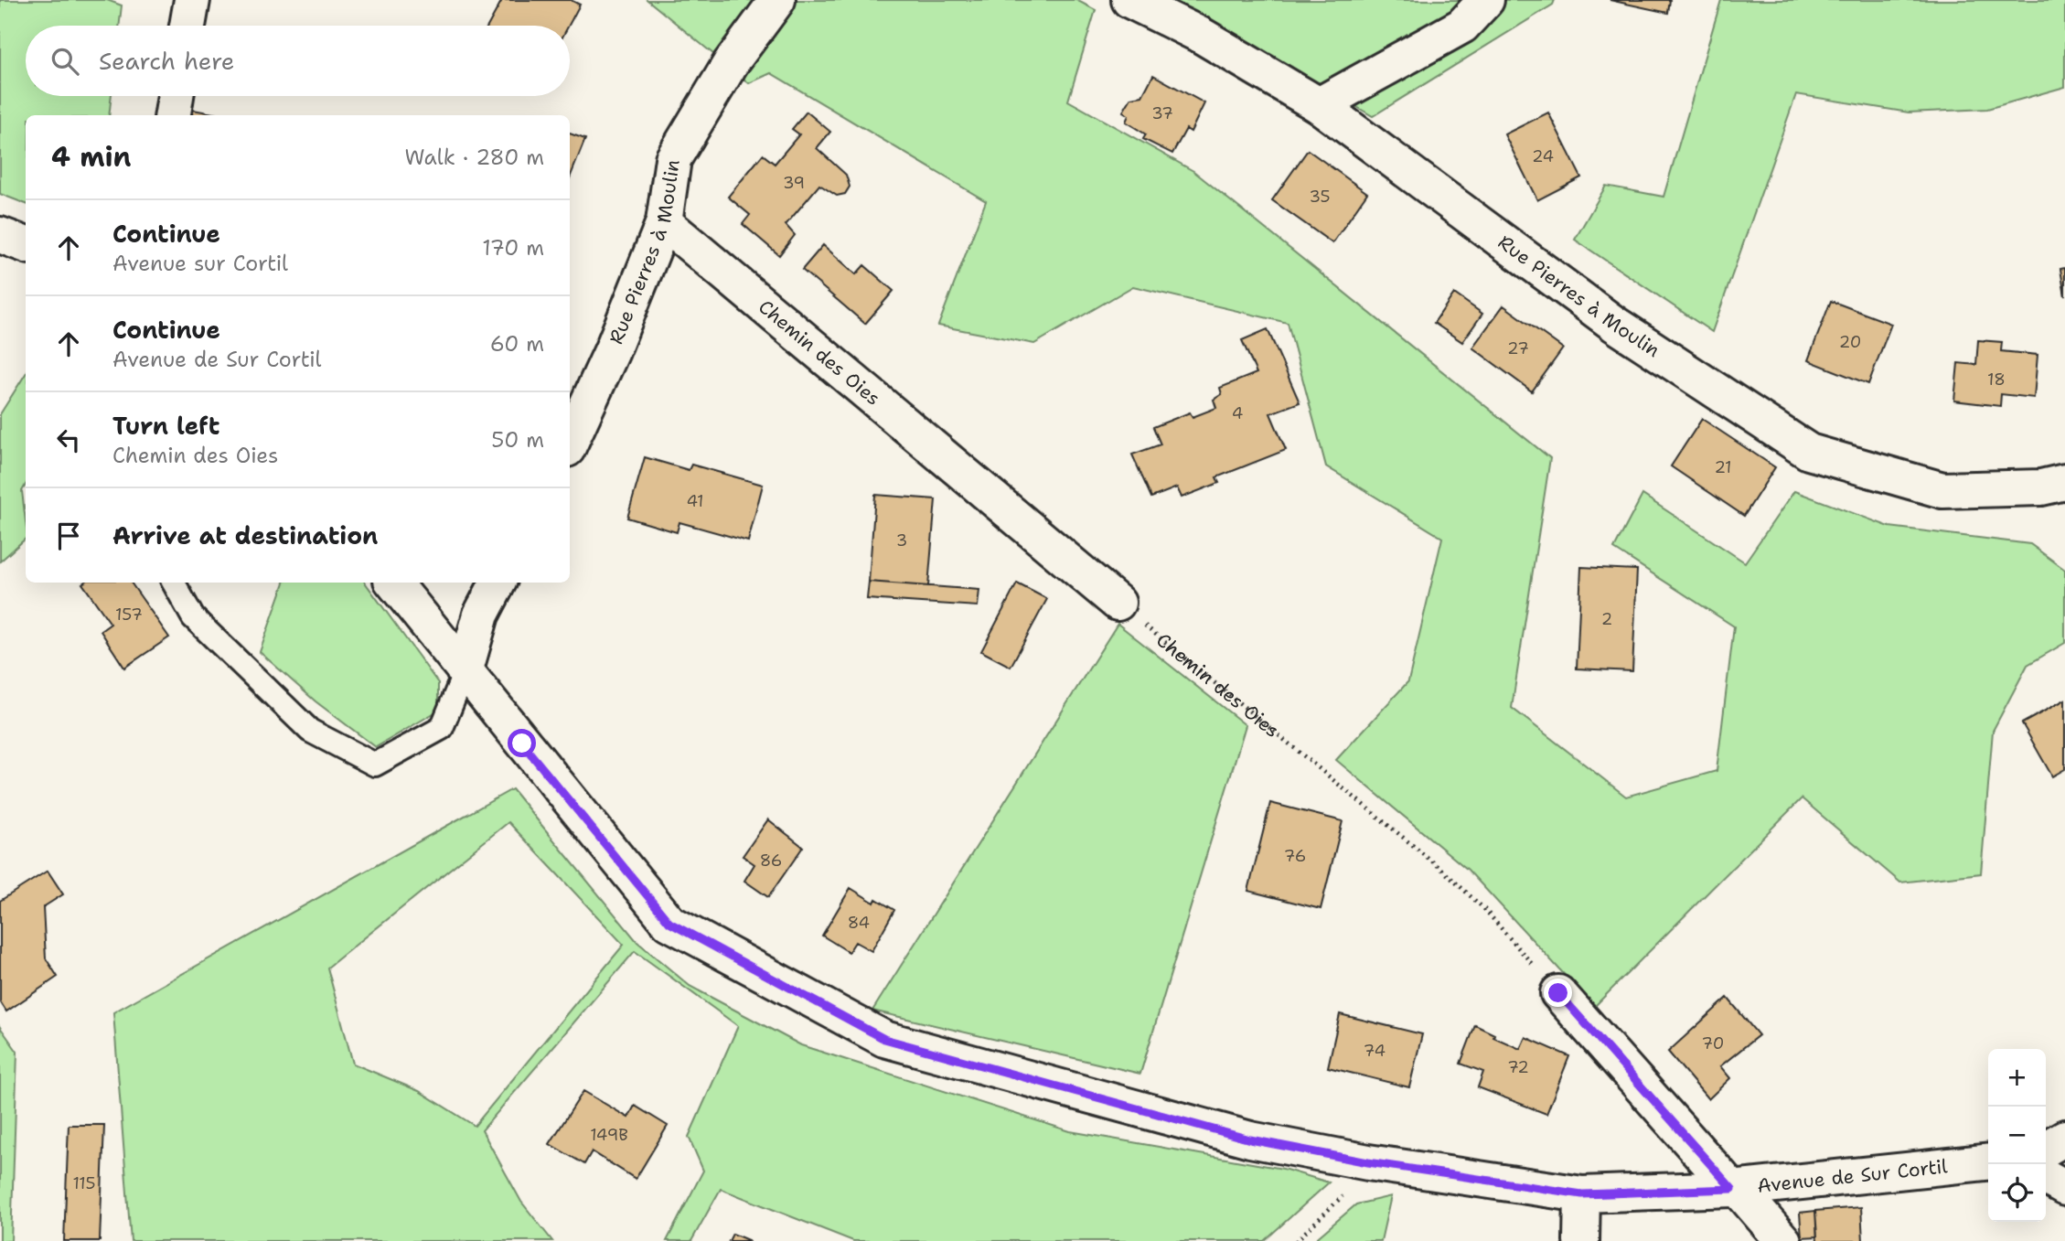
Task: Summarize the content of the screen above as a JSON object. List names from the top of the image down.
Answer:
{
  "streets": {
    "main road": ["Rue Pierres à Moulin", "Chemin des Oies", "Avenue de Sur Cortil"]
  },
  "crossings": [
    ["Rue Pierres à Moulin", "Chemin des Oies"]
  ],
  "house_numbers": [
    "37",
    "24",
    "39",
    "35",
    "20",
    "27",
    "18",
    "4",
    "21",
    "41",
    "3",
    "157",
    "2",
    "76",
    "86",
    "84",
    "70",
    "74",
    "72",
    "149B",
    "115"
  ],
  "page": {
    "search": "Search here",
    "heading": ["4 min", "Walk · 280 m"],
    "list": [
      ["Continue", "Avenue sur Cortil", "170 m"],
      ["Continue", "Avenue de Sur Cortil", "60 m"],
      ["Turn left", "Chemin des Oies", "50 m"],
      "Arrive at destination"
    ],
    "map_buttons": ["+", "−"]
  }
}
